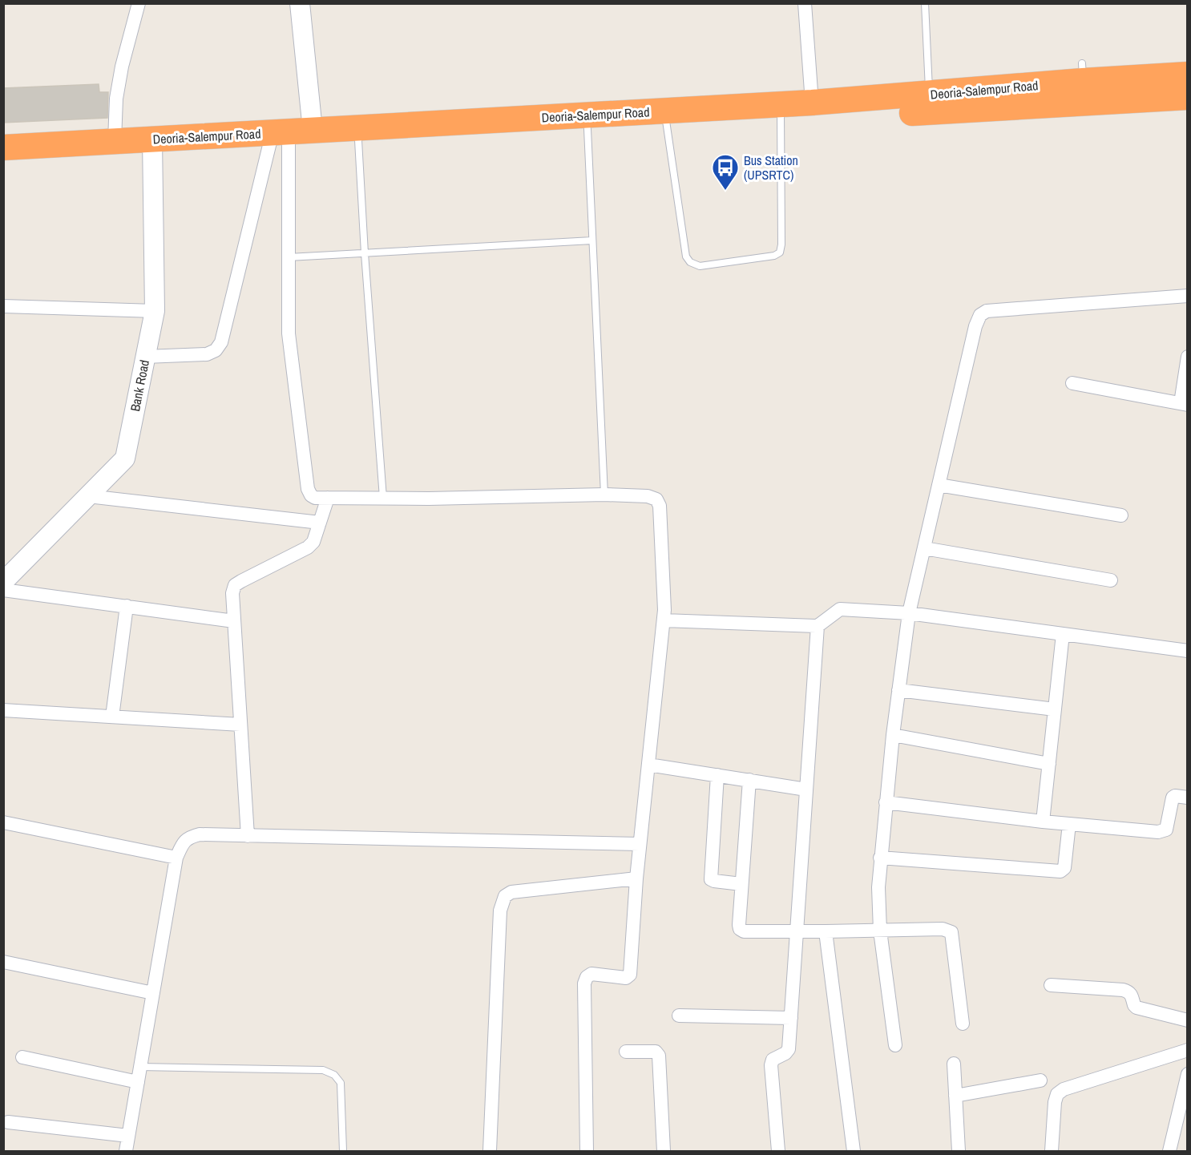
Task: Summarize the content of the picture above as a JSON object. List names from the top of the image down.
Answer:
{
  "streets": {
    "highway": ["Deoria-Salempur Road"],
    "street": ["Bank Road"]
  },
  "crossings": [
    ["Deoria-Salempur Road", "Bank Road"]
  ],
  "places": {
    "bus stop": ["Bus Station (UPSRTC)"]
  }
}
